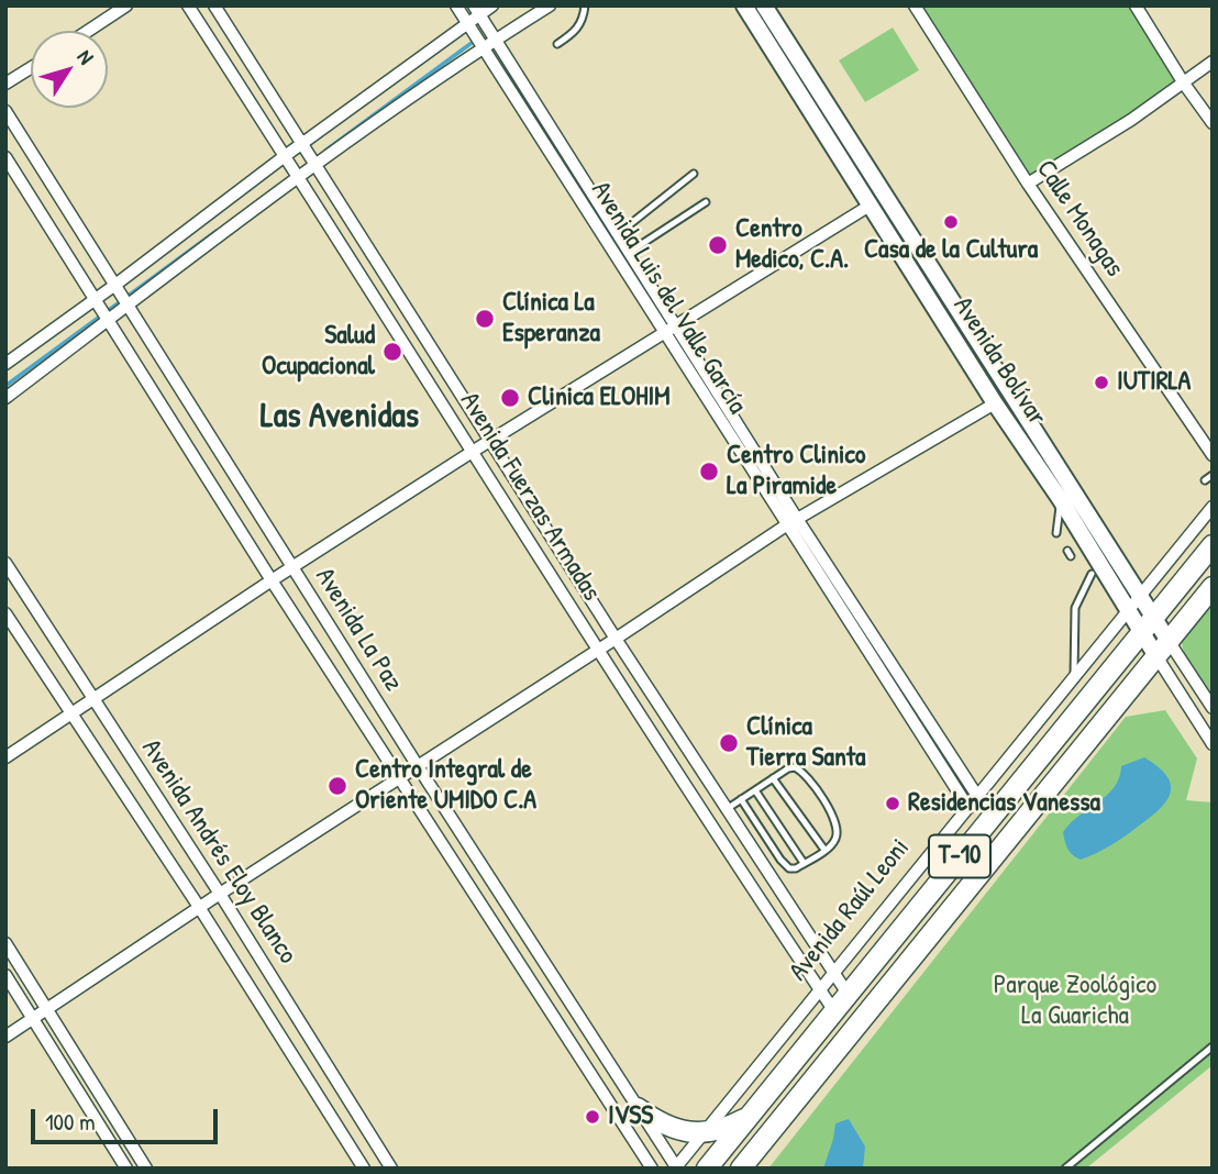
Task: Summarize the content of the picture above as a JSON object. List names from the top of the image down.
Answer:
{
  "streets": {
    "highway": ["T-10", "Avenida Raúl Leoni"],
    "street": [
      "Calle Monagas",
      "Avenida Luis del Valle García",
      "Avenida Bolívar",
      "Avenida Fuerzas Armadas",
      "Avenida La Paz",
      "Avenida Andrés Eloy Blanco"
    ]
  },
  "crossings": [
    ["Avenida Luis del Valle García", "Avenida Raúl Leoni"],
    ["Avenida Bolívar", "T-10"],
    ["Avenida Bolívar", "Avenida Raúl Leoni"],
    ["Avenida Fuerzas Armadas", "Avenida Raúl Leoni"],
    ["Avenida La Paz", "Avenida Raúl Leoni"]
  ],
  "districts": ["Las Avenidas"],
  "parks": ["Parque Zoológico La Guaricha"],
  "places": [
    "Casa de la Cultura",
    "Centro Medico, C.A.",
    "Clínica La Esperanza",
    "Salud Ocupacional",
    "IUTIRLA",
    "Clinica ELOHIM",
    "Centro Clinico La Piramide",
    "Clínica Tierra Santa",
    "Centro Integral de Oriente UMIDO C.A",
    "Residencias Vanessa",
    "IVSS"
  ],
  "scale_bar": "100 m",
  "north": "top right"
}
